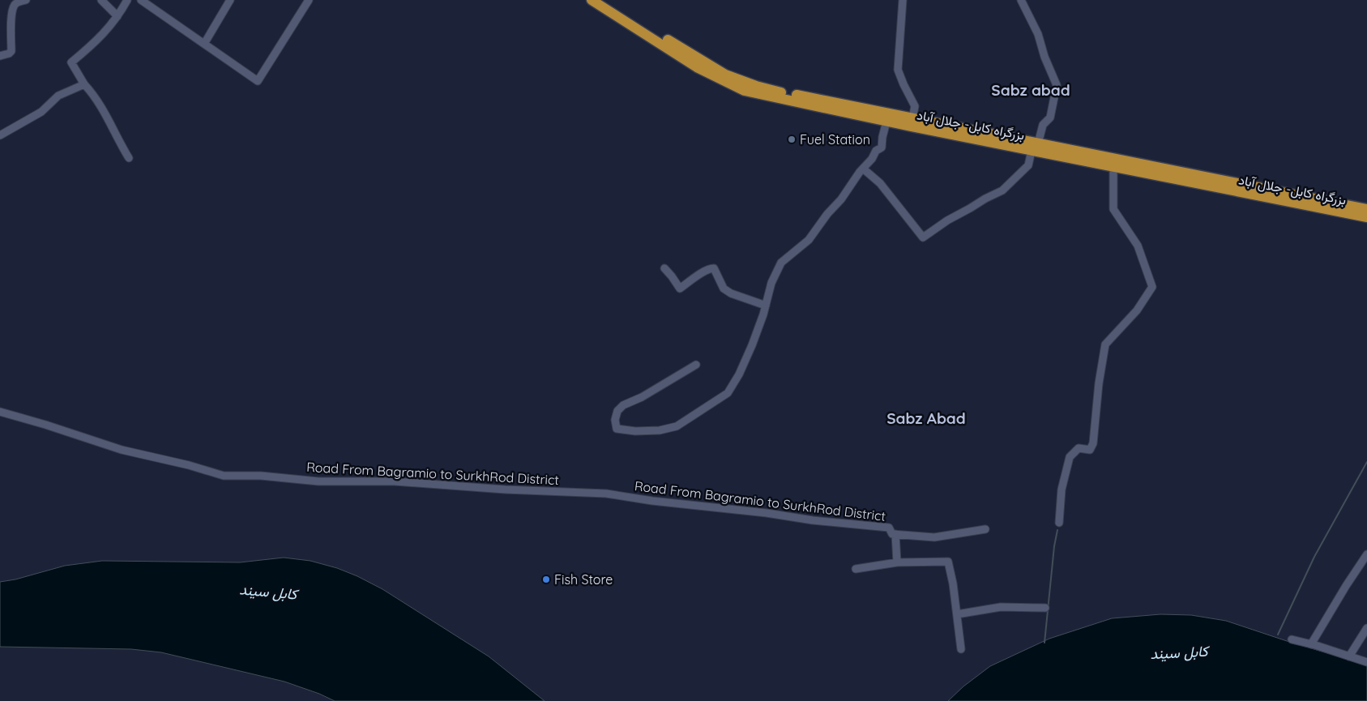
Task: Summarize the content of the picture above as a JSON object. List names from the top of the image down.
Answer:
{
  "streets": {
    "highway": ["بزرگراه کابل- جلال آباد"],
    "street": ["Road From Bagramio to SurkhRod District"]
  },
  "districts": ["Sabz abad", "Sabz Abad"],
  "water": ["کابل سيند"],
  "places": ["Fuel Station", "Fish Store"]
}
